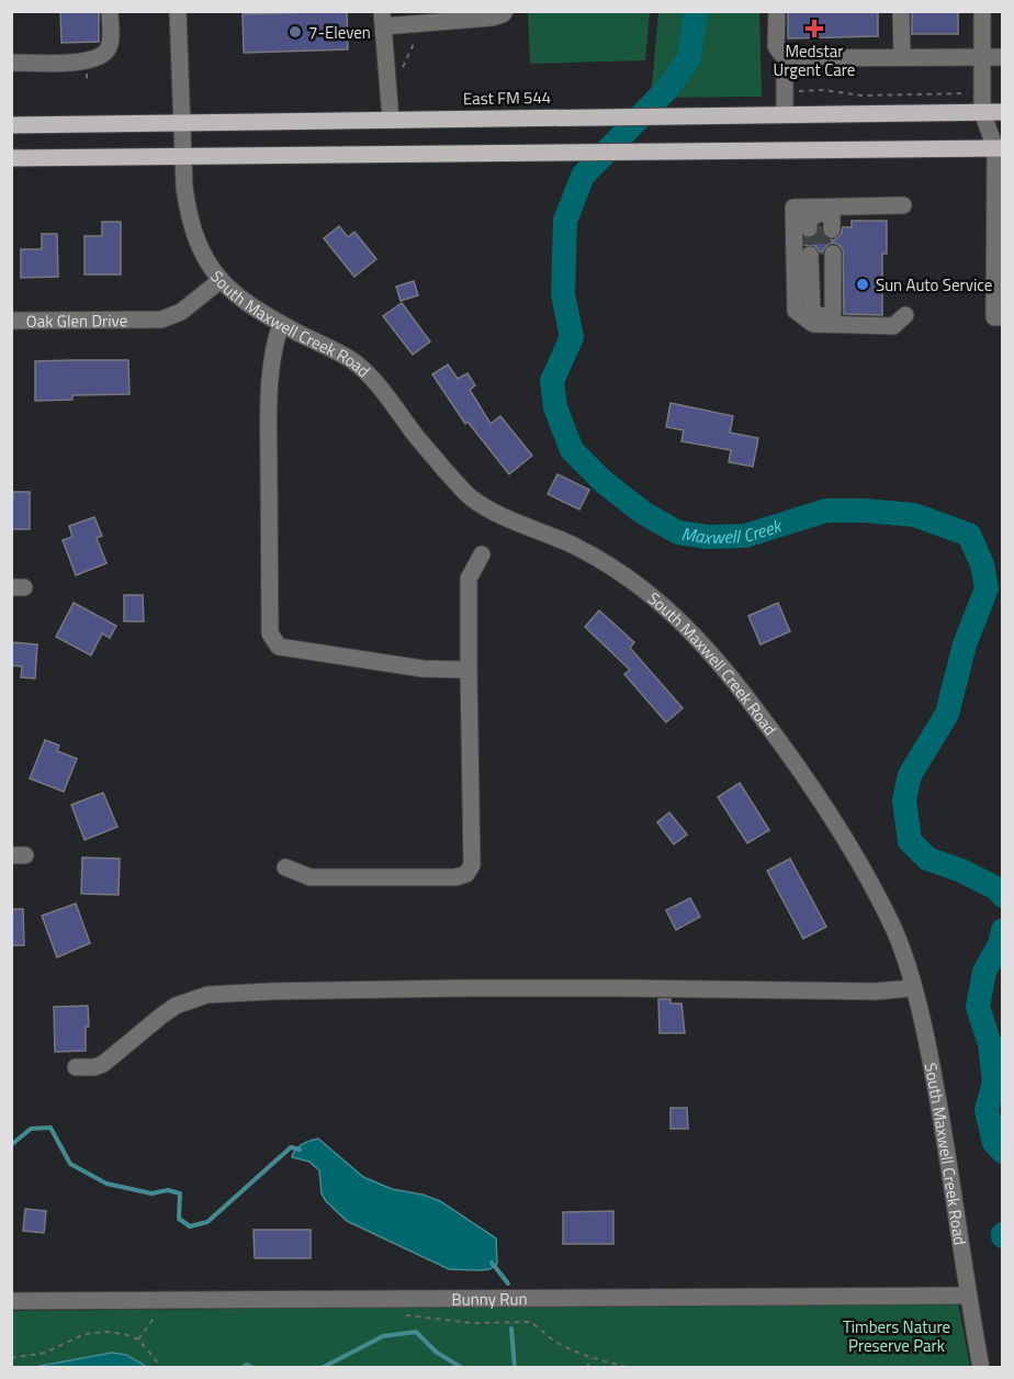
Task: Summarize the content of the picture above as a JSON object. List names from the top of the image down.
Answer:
{
  "streets": {
    "main road": ["East FM 544"],
    "street": ["Oak Glen Drive", "South Maxwell Creek Road", "Bunny Run"]
  },
  "crossings": [
    ["East FM 544", "South Maxwell Creek Road"],
    ["Oak Glen Drive", "South Maxwell Creek Road"],
    ["South Maxwell Creek Road", "Bunny Run"]
  ],
  "water": ["Maxwell Creek"],
  "parks": ["Timbers Nature Preserve Park"],
  "places": {
    "health": ["Medstar Urgent Care"],
    "other": ["7-Eleven", "Sun Auto Service"]
  }
}
